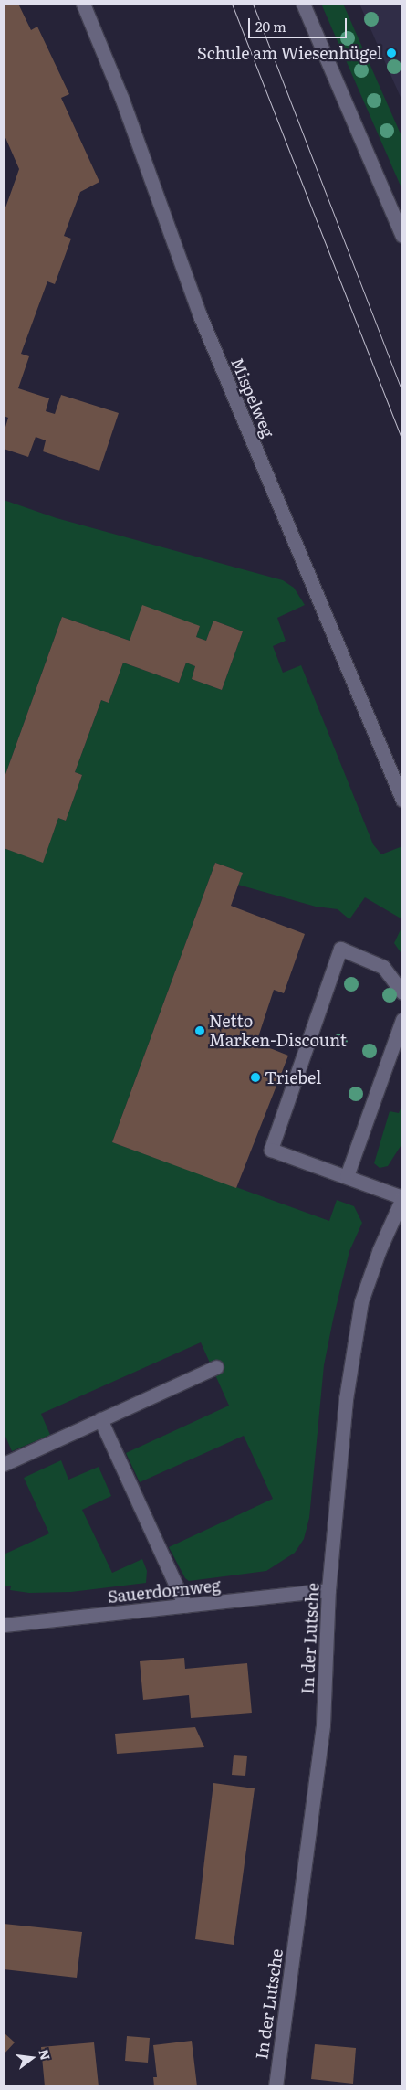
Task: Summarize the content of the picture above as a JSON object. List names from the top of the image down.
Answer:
{
  "streets": {
    "street": ["Mispelweg", "Sauerdornweg", "In der Lutsche"]
  },
  "crossings": [
    ["Sauerdornweg", "In der Lutsche"]
  ],
  "places": ["Schule am Wiesenhügel", "Netto Marken-Discount", "Triebel"],
  "scale_bar": "20 m",
  "north": "right"
}
